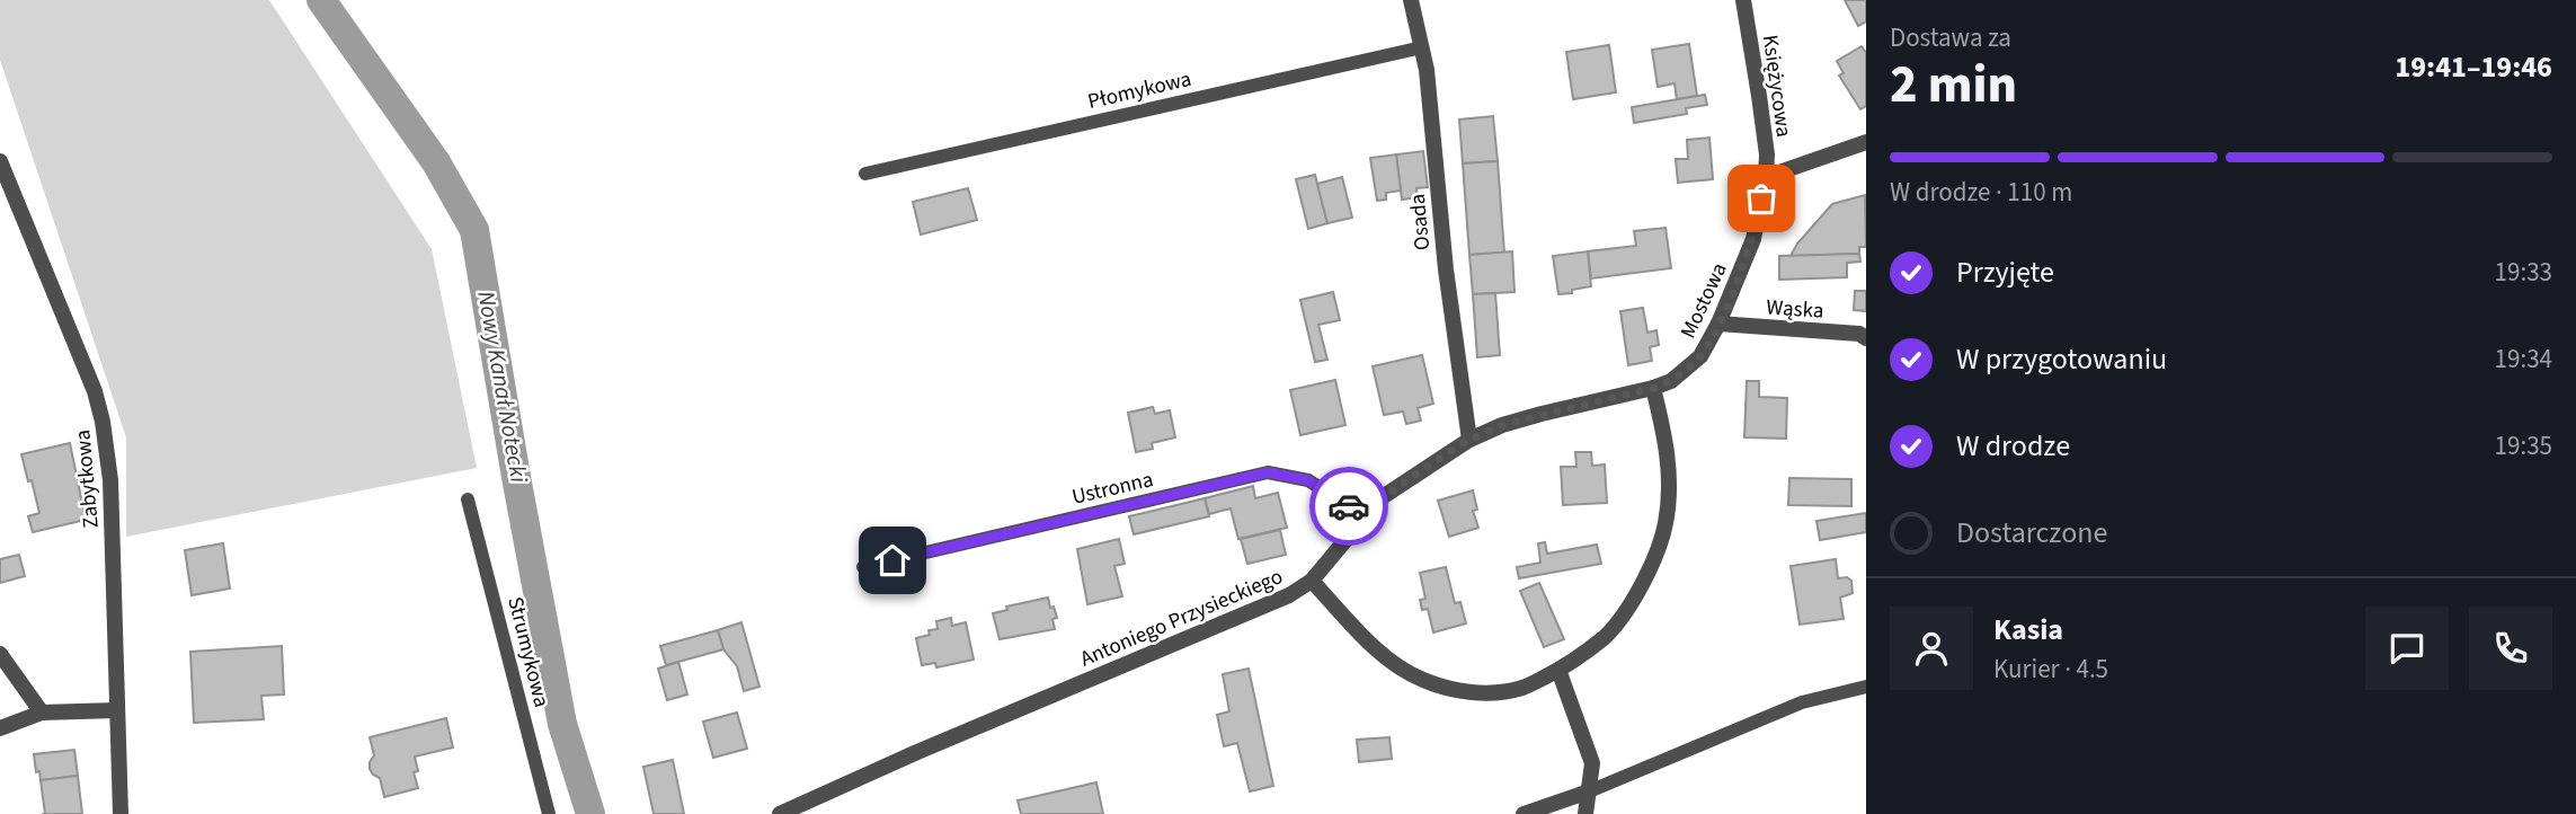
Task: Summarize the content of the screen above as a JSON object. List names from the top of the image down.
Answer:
{
  "streets": {
    "street": [
      "Księżycowa",
      "Osada",
      "Mostowa",
      "Wąska",
      "Zabytkowa",
      "Antoniego Przysieckiego"
    ],
    "lane": ["Płomykowa", "Ustronna", "Strumykowa"]
  },
  "crossings": [
    ["Księżycowa", "Mostowa"],
    ["Płomykowa", "Osada"],
    ["Osada", "Antoniego Przysieckiego"],
    ["Mostowa", "Wąska"],
    ["Mostowa", "Antoniego Przysieckiego"],
    ["Ustronna", "Antoniego Przysieckiego"]
  ],
  "water": ["Nowy Kanał Notecki"],
  "page": {
    "heading": ["2 min", "Dostawa za", "19:41–19:46"],
    "panel": ["Kasia", "Kurier · 4.5"],
    "bar": "W drodze · 110 m",
    "list": [
      ["Przyjęte", "19:33"],
      ["W przygotowaniu", "19:34"],
      ["W drodze", "19:35"],
      "Dostarczone"
    ]
  }
}
